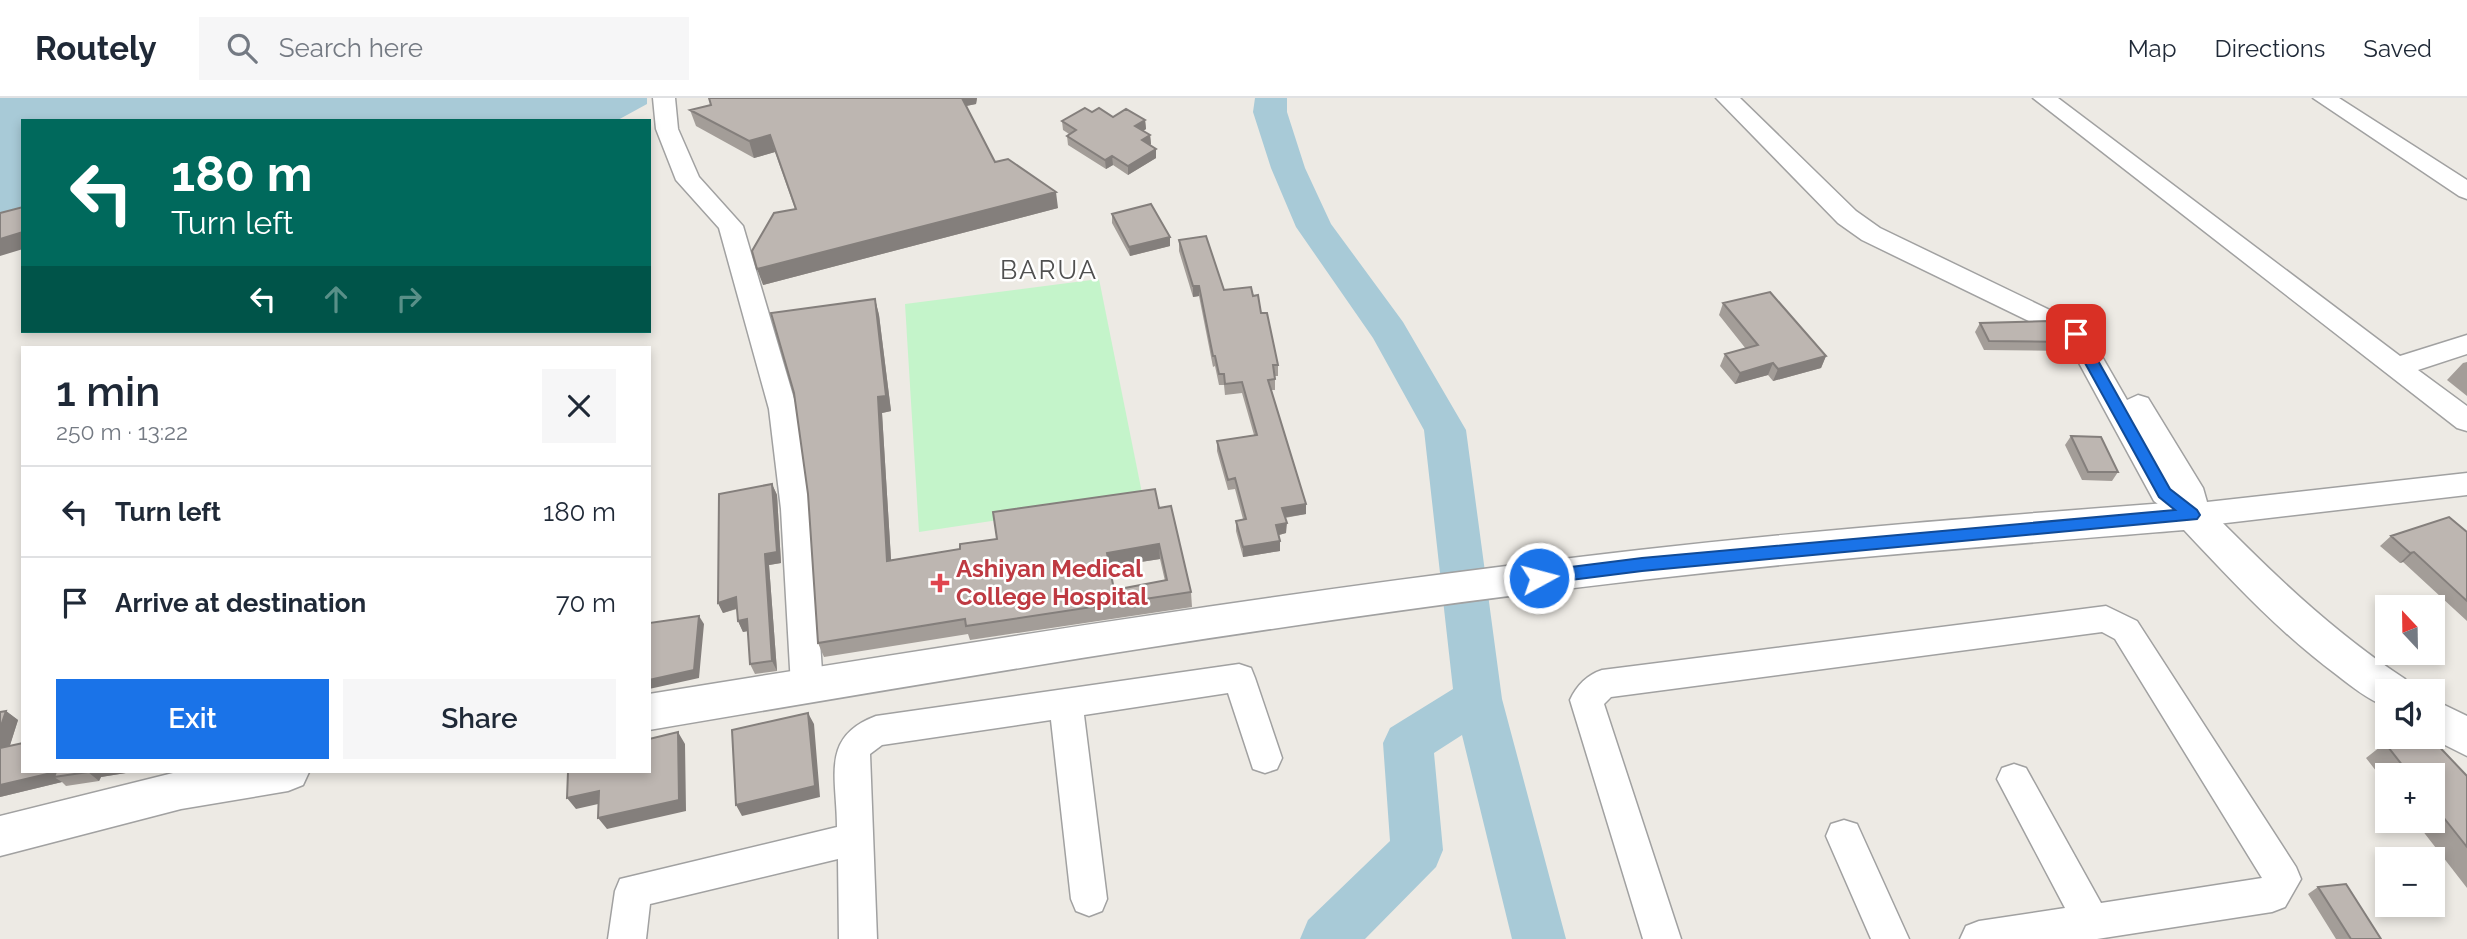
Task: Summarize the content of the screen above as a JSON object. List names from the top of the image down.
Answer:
{
  "districts": ["BARUA"],
  "places": {
    "health": ["Ashiyan Medical College Hospital"]
  },
  "north": "top",
  "page": {
    "header": "Routely",
    "search": "Search here",
    "nav": ["Map", "Directions", "Saved"],
    "turn": ["180 m", "Turn left"],
    "heading": ["1 min", "250 m · 13:22"],
    "list": [
      {
        "name": "Turn left",
        "value": "180 m"
      },
      {
        "name": "Arrive at destination",
        "value": "70 m"
      }
    ],
    "map_buttons": ["+", "−"],
    "buttons": ["Exit", "Share"]
  }
}
